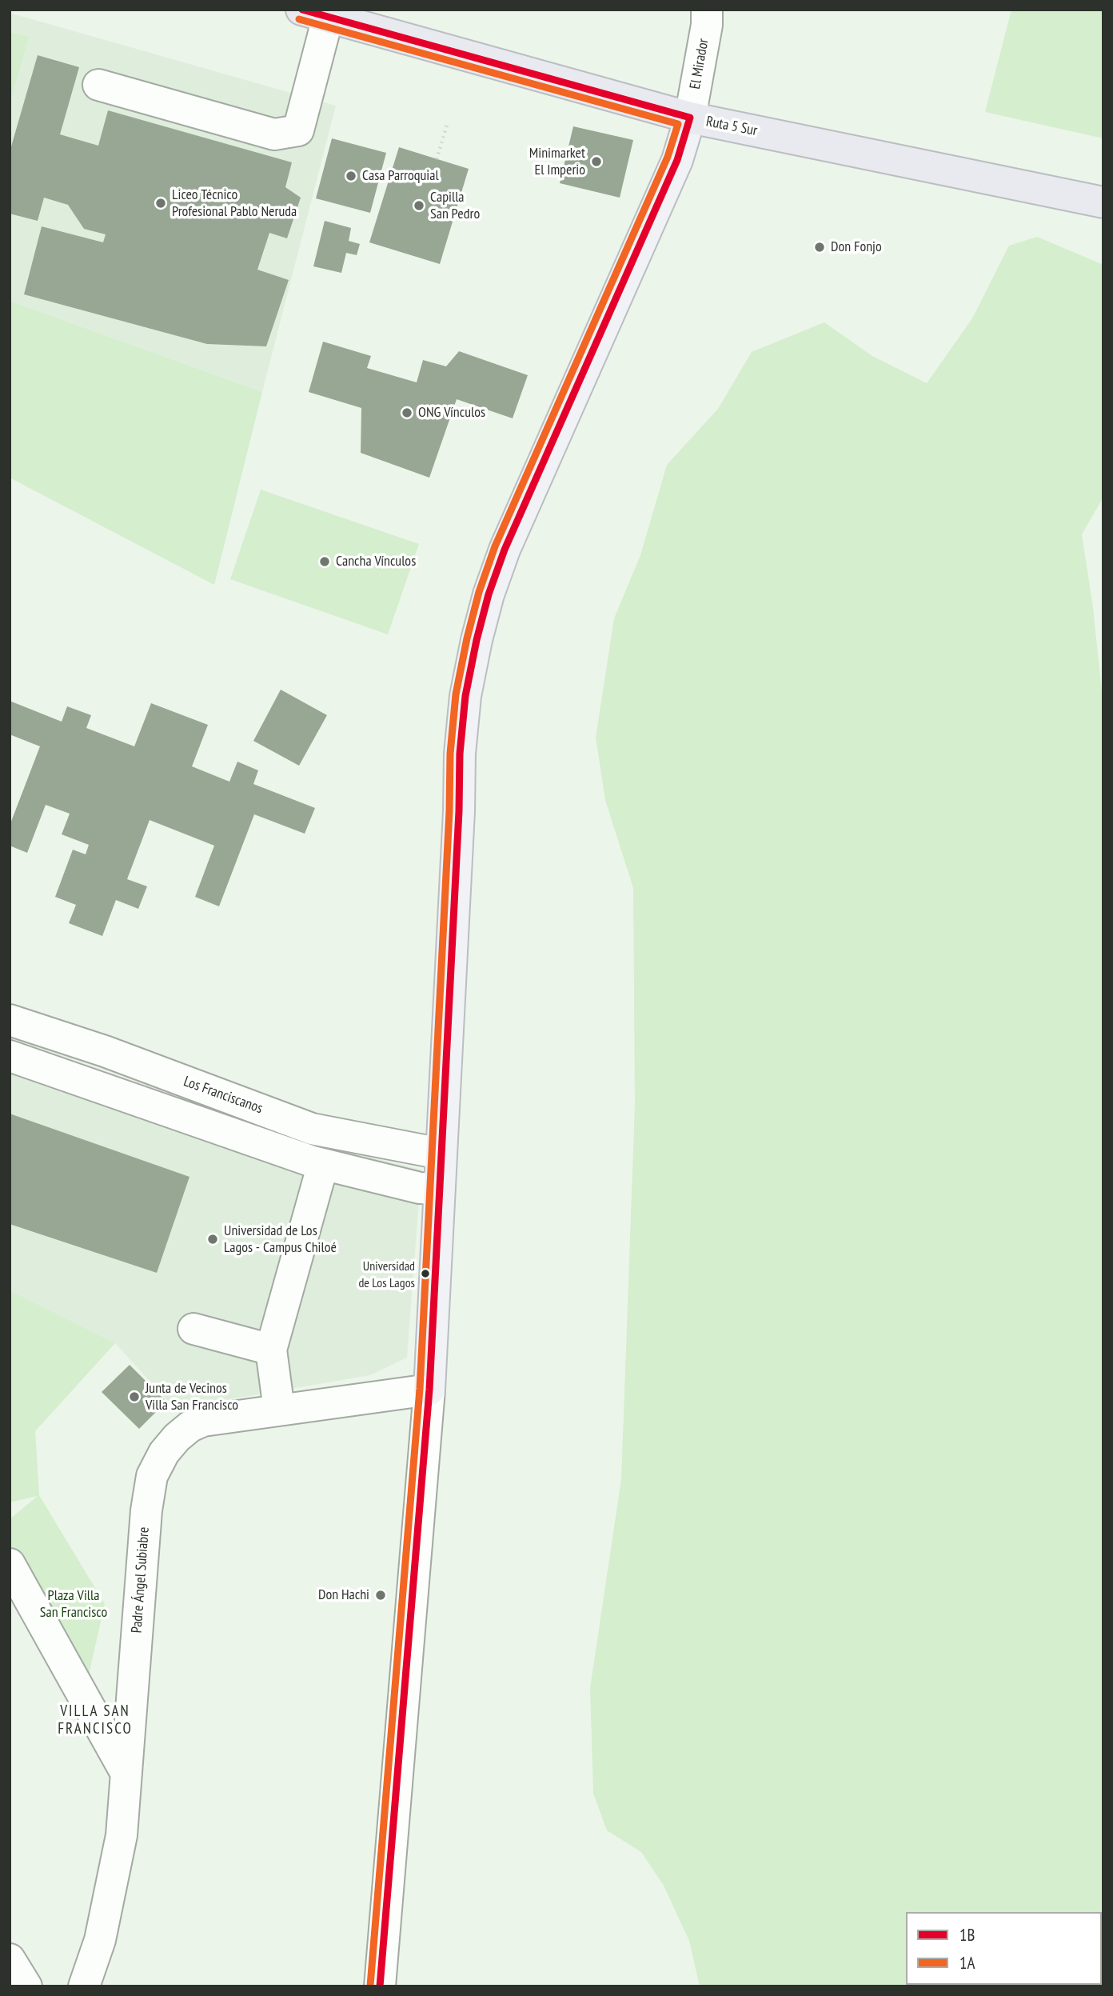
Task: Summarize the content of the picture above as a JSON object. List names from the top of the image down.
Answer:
{
  "streets": {
    "highway": ["Ruta 5 Sur"],
    "street": ["El Mirador", "Los Franciscanos", "Padre Ángel Subiabre"]
  },
  "crossings": [
    ["El Mirador", "Ruta 5 Sur"]
  ],
  "districts": ["VILLA SAN FRANCISCO"],
  "parks": ["Plaza Villa San Francisco"],
  "places": [
    "Minimarket El Imperio",
    "Casa Parroquial",
    "Liceo Técnico Profesional Pablo Neruda",
    "Capilla San Pedro",
    "Don Fonjo",
    "ONG Vínculos",
    "Cancha Vínculos",
    "Universidad de Los Lagos - Campus Chiloé",
    "Universidad de Los Lagos",
    "Junta de Vecinos Villa San Francisco",
    "Don Hachi"
  ],
  "lines": ["transit line 1B", "transit line 1A"],
  "legend": ["1B", "1A"]
}
